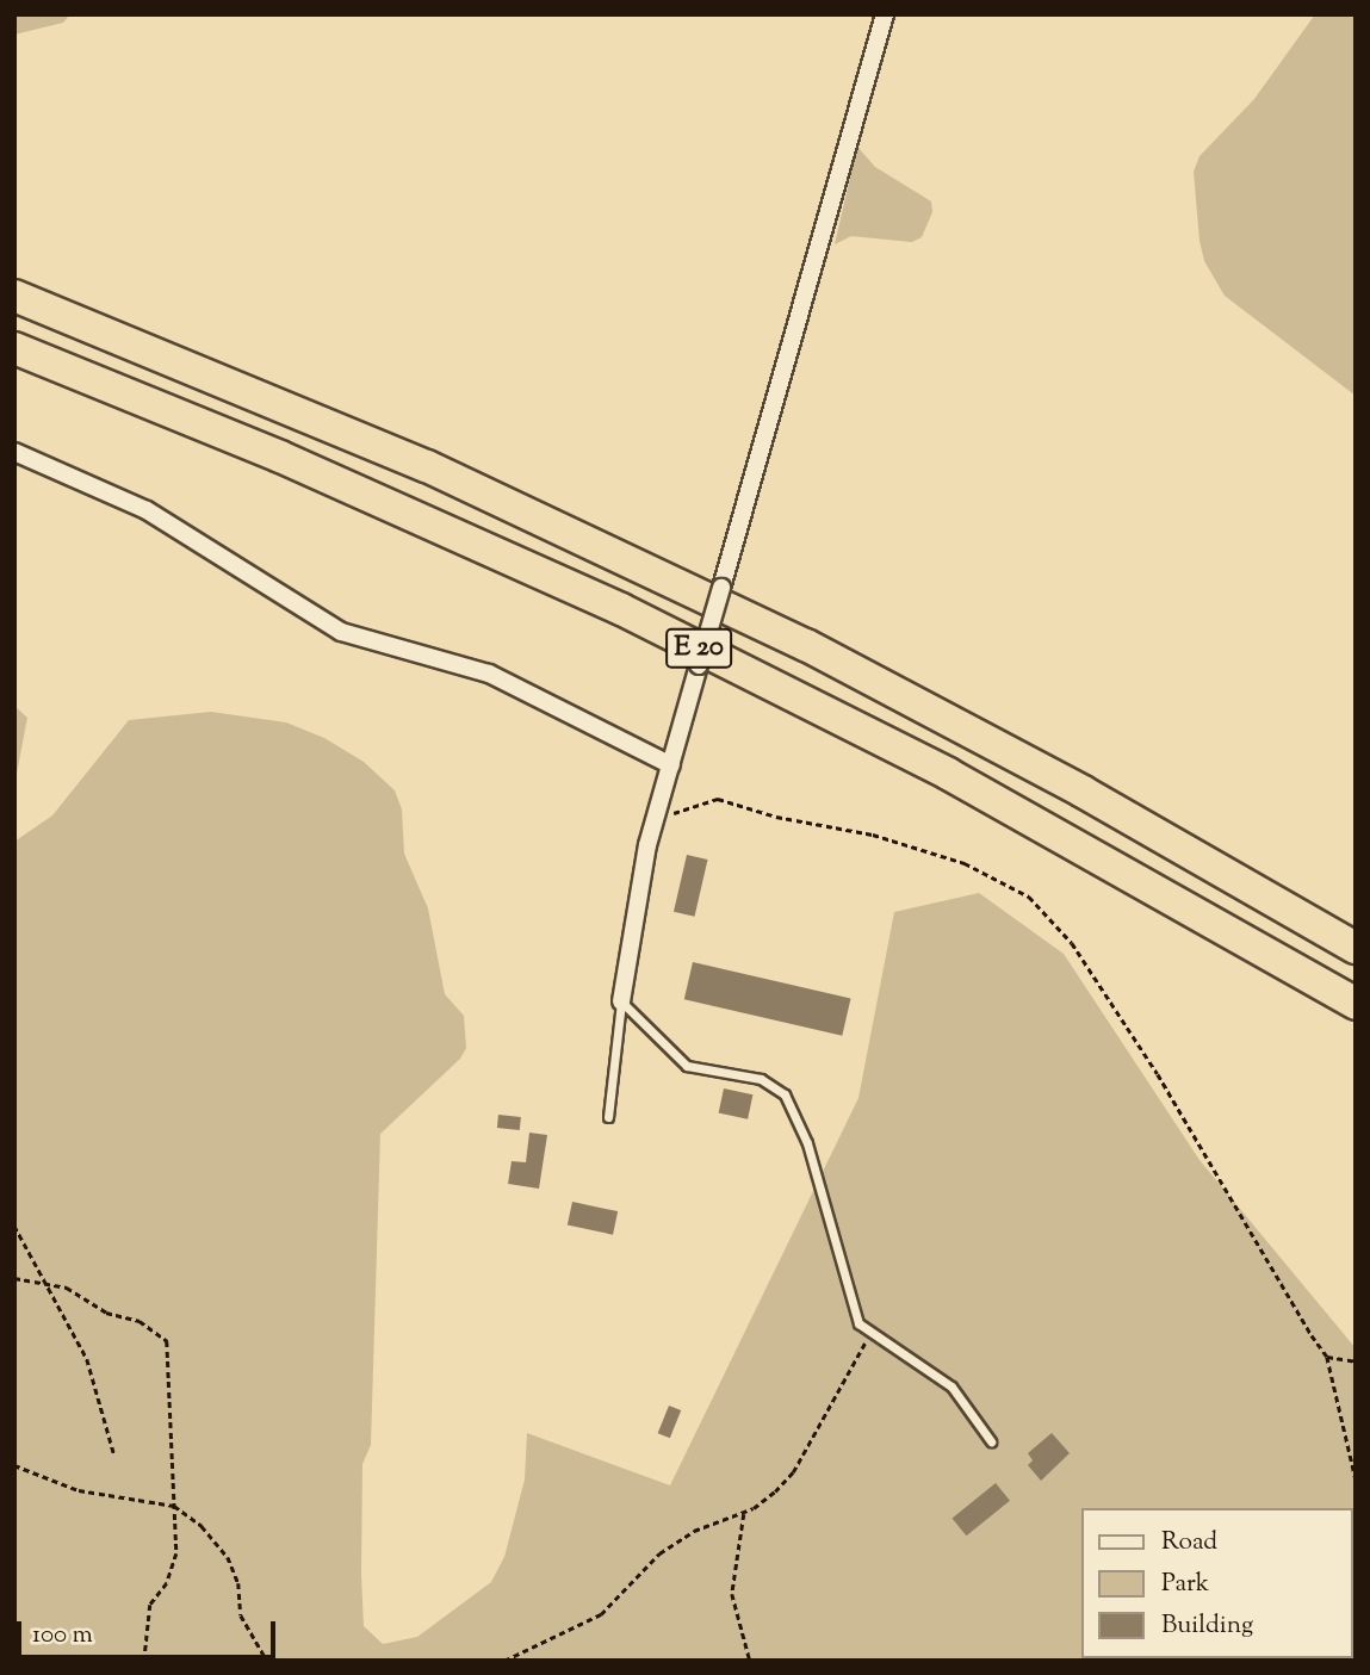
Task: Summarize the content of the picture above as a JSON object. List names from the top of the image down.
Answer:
{
  "streets": {
    "highway": ["E 20"]
  },
  "legend": ["Road", "Park", "Building"],
  "scale_bar": "100 m"
}
